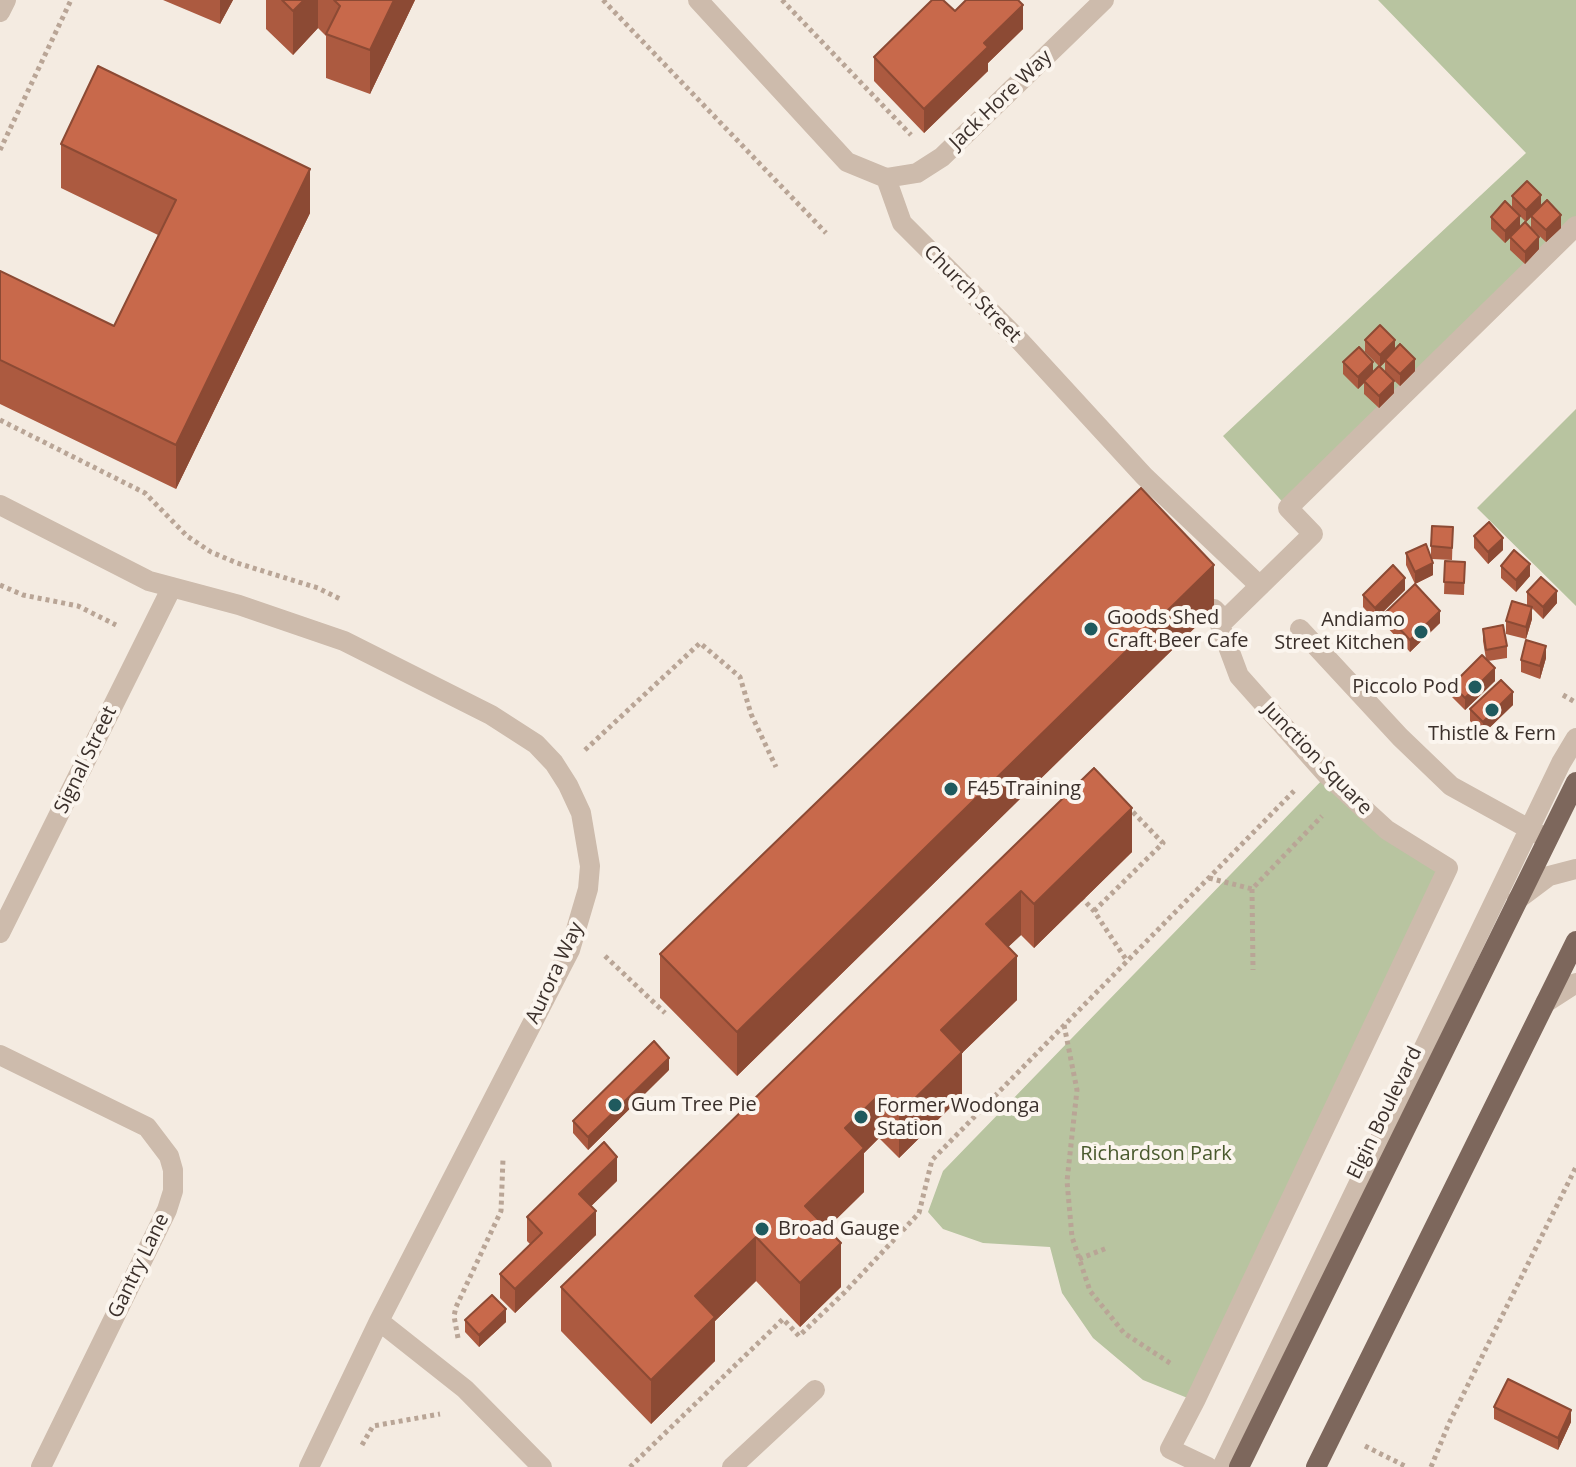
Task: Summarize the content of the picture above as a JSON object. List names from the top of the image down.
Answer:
{
  "streets": {
    "main road": ["Elgin Boulevard"],
    "street": [
      "Jack Hore Way",
      "Church Street",
      "Junction Square",
      "Signal Street",
      "Aurora Way",
      "Gantry Lane"
    ]
  },
  "crossings": [
    ["Jack Hore Way", "Church Street"],
    ["Church Street", "Junction Square"],
    ["Signal Street", "Aurora Way"]
  ],
  "parks": ["Richardson Park"],
  "places": [
    "Goods Shed Craft Beer Cafe",
    "Andiamo Street Kitchen",
    "Piccolo Pod",
    "Thistle & Fern",
    "F45 Training",
    "Gum Tree Pie",
    "Former Wodonga Station",
    "Broad Gauge"
  ]
}
